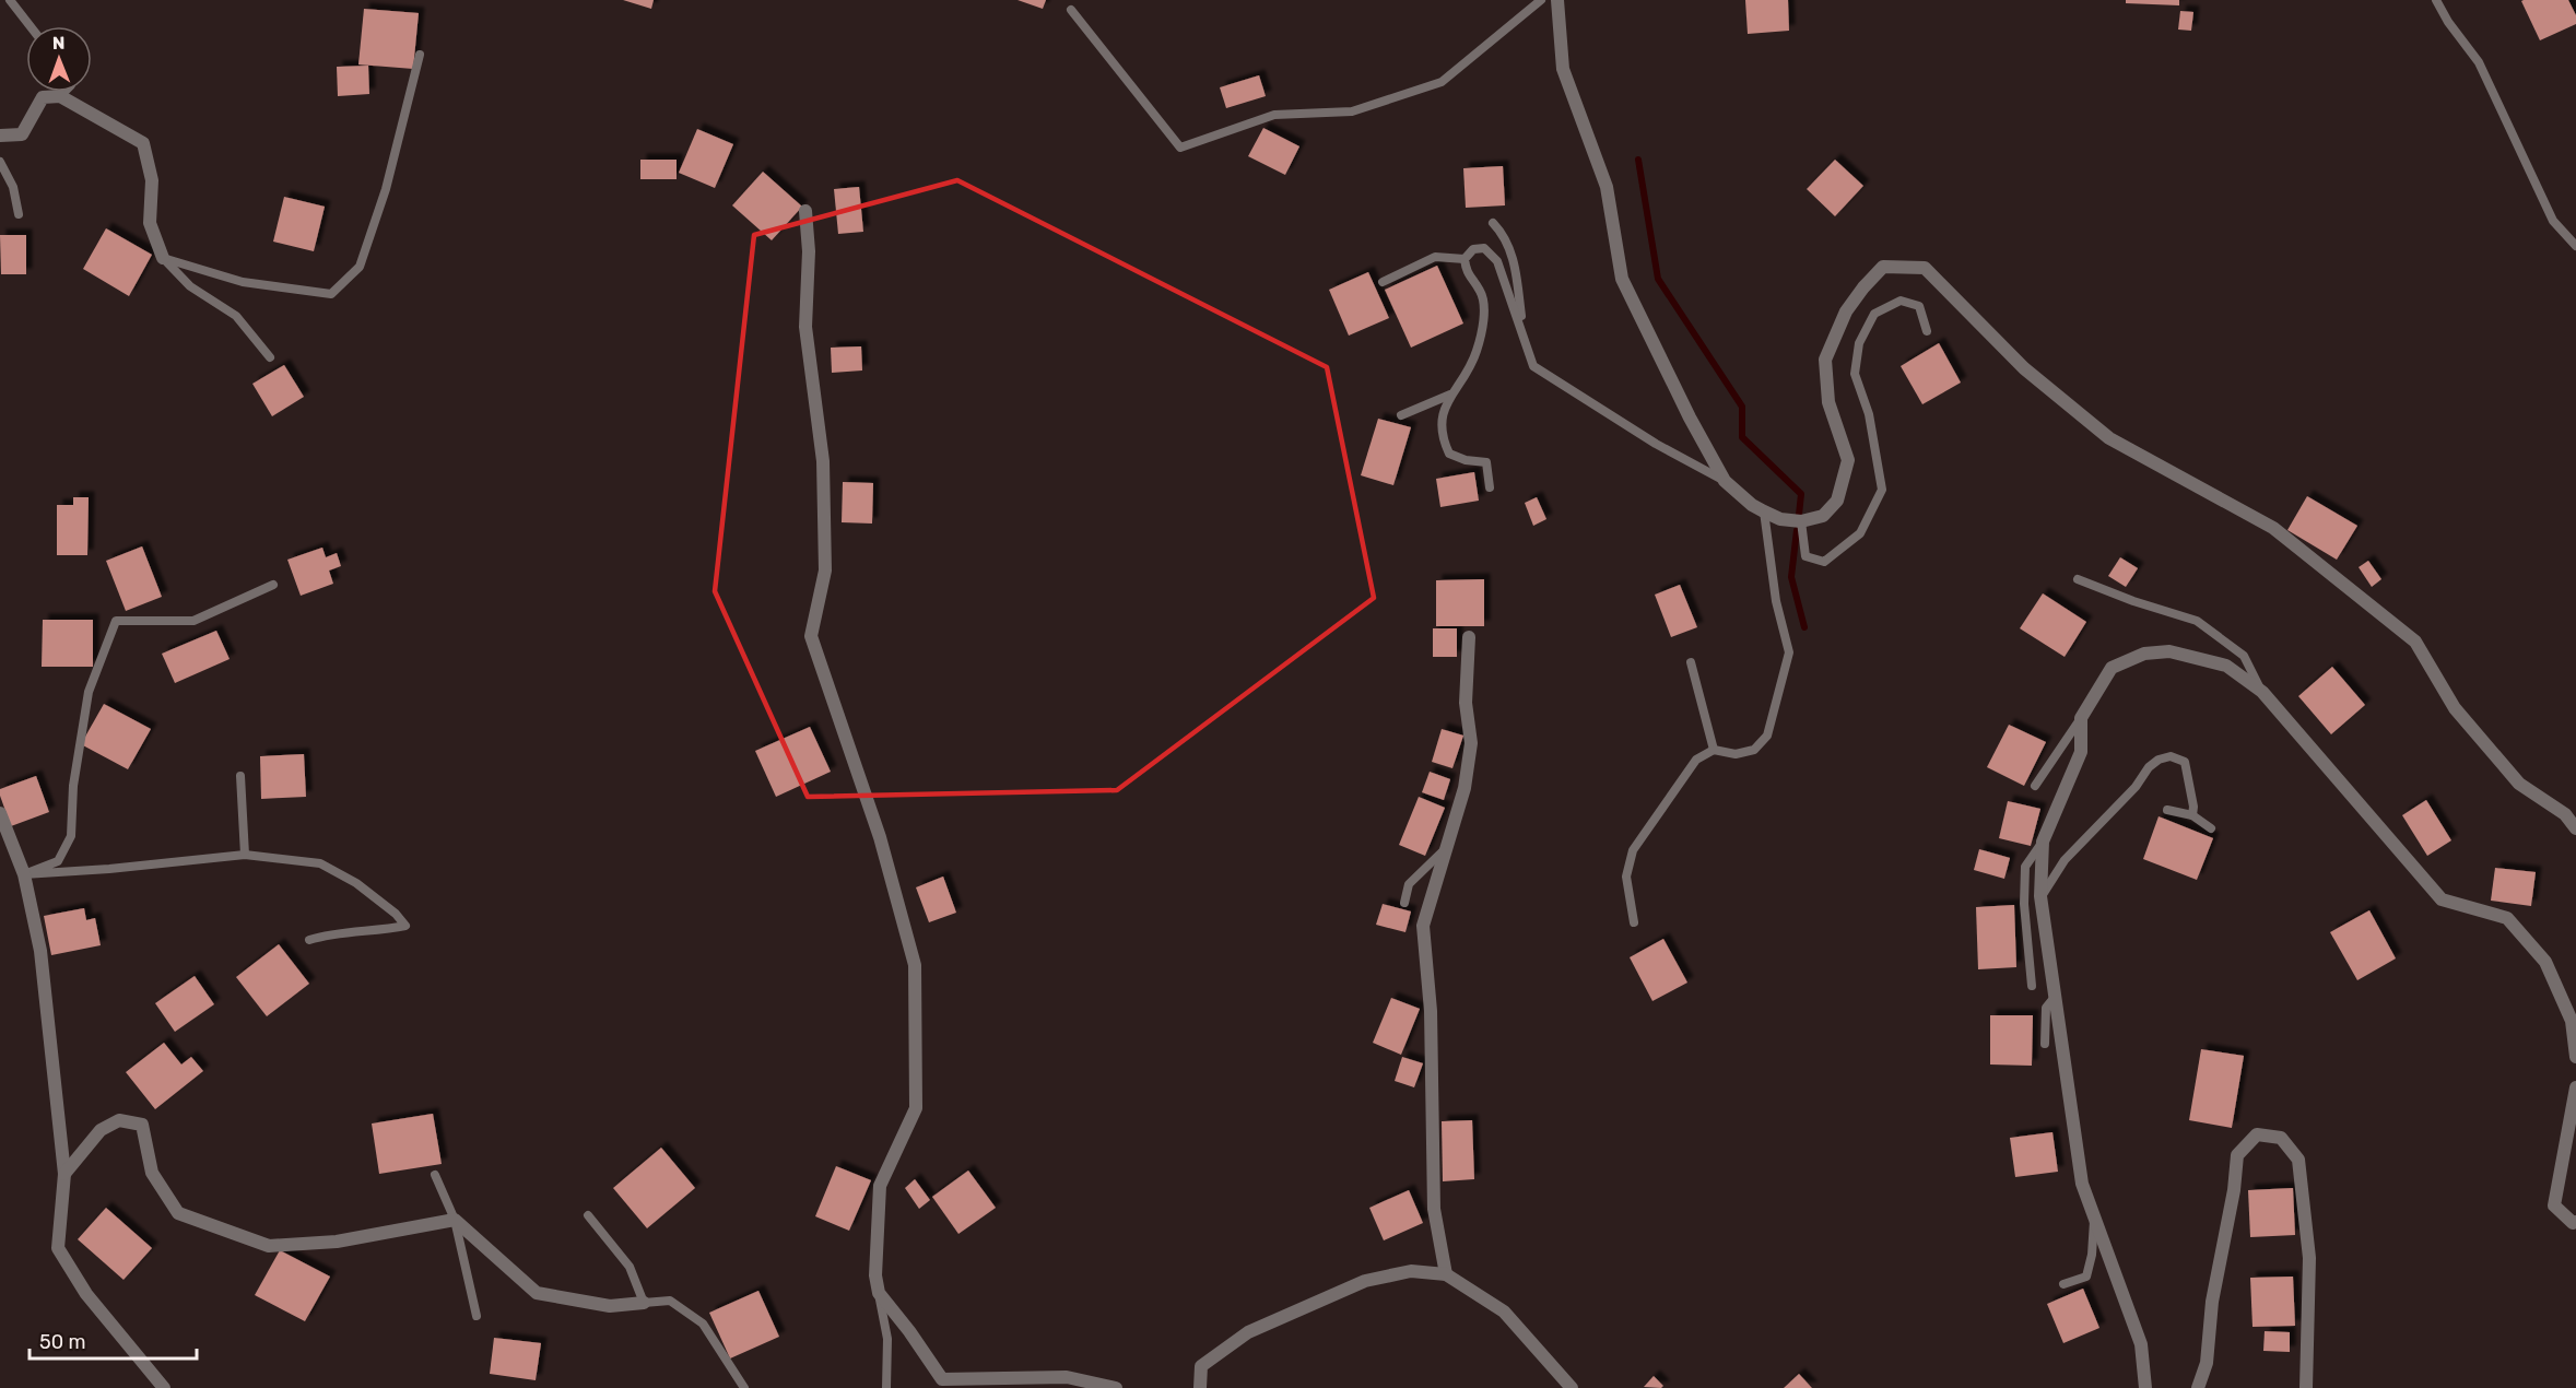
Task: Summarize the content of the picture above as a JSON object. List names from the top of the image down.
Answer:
{
  "scale_bar": "50 m",
  "north": "top"
}
